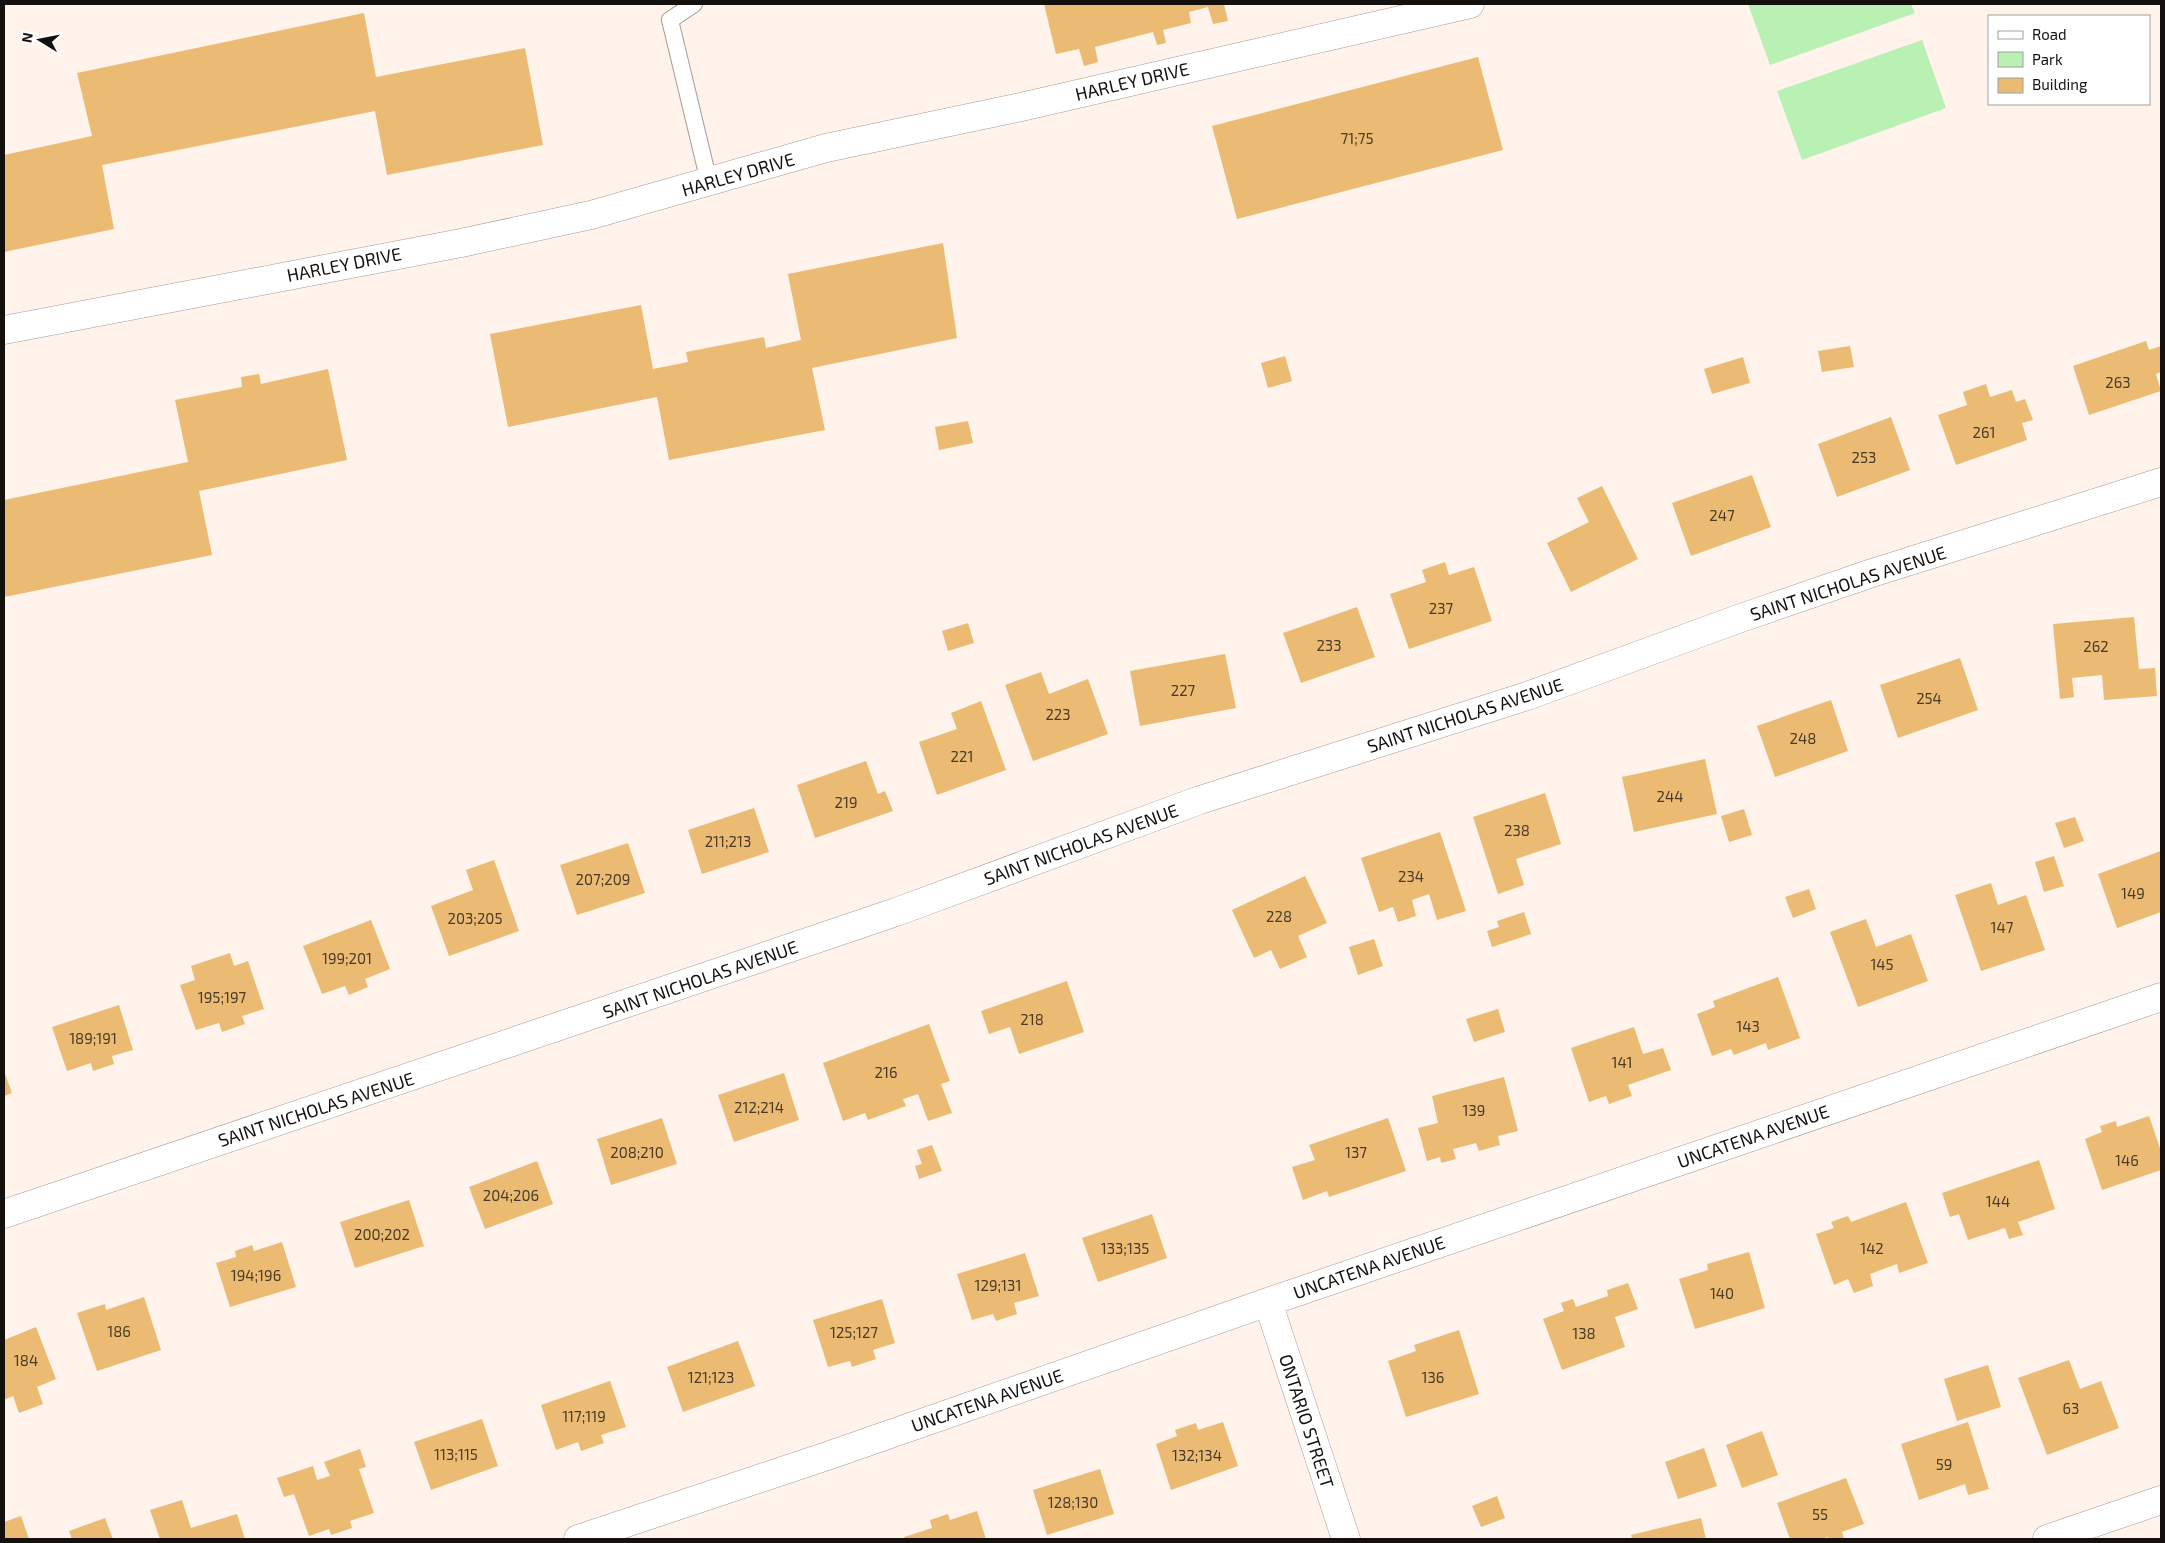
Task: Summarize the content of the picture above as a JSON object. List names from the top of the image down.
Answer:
{
  "streets": {
    "street": [
      "HARLEY DRIVE",
      "SAINT NICHOLAS AVENUE",
      "UNCATENA AVENUE",
      "ONTARIO STREET"
    ]
  },
  "crossings": [
    ["UNCATENA AVENUE", "ONTARIO STREET"]
  ],
  "house_numbers": [
    "71;75",
    "263",
    "261",
    "253",
    "247",
    "237",
    "233",
    "262",
    "227",
    "254",
    "223",
    "248",
    "221",
    "244",
    "219",
    "238",
    "211;213",
    "234",
    "207;209",
    "149",
    "228",
    "203;205",
    "147",
    "199;201",
    "145",
    "195;197",
    "218",
    "143",
    "189;191",
    "141",
    "216",
    "212;214",
    "139",
    "208;210",
    "137",
    "146",
    "204;206",
    "144",
    "200;202",
    "133;135",
    "142",
    "194;196",
    "129;131",
    "140",
    "186",
    "125;127",
    "138",
    "184",
    "121;123",
    "136",
    "63",
    "117;119",
    "113;115",
    "132;134",
    "59",
    "128;130",
    "55"
  ],
  "legend": ["Road", "Park", "Building"],
  "north": "left"
}
